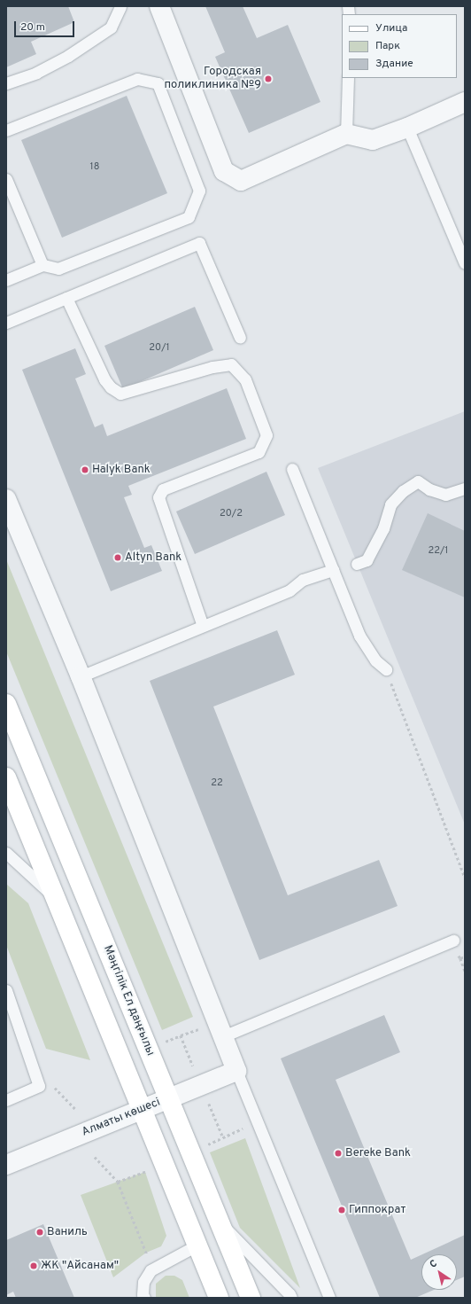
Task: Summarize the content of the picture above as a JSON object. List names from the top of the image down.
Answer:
{
  "streets": {
    "main road": ["Мәңгілік Ел даңғылы"],
    "street": ["Алматы көшесі"]
  },
  "crossings": [
    ["Мәңгілік Ел даңғылы", "Алматы көшесі"]
  ],
  "places": [
    "Городская поликлиника №9",
    "Halyk Bank",
    "Altyn Bank",
    "Bereke Bank",
    "Гиппократ",
    "Ваниль",
    "ЖК \"Айсанам\""
  ],
  "house_numbers": [
    "18",
    "20/1",
    "20/2",
    "22/1",
    "22"
  ],
  "legend": ["Улица", "Парк", "Здание"],
  "scale_bar": "20 m",
  "north": "top left"
}
